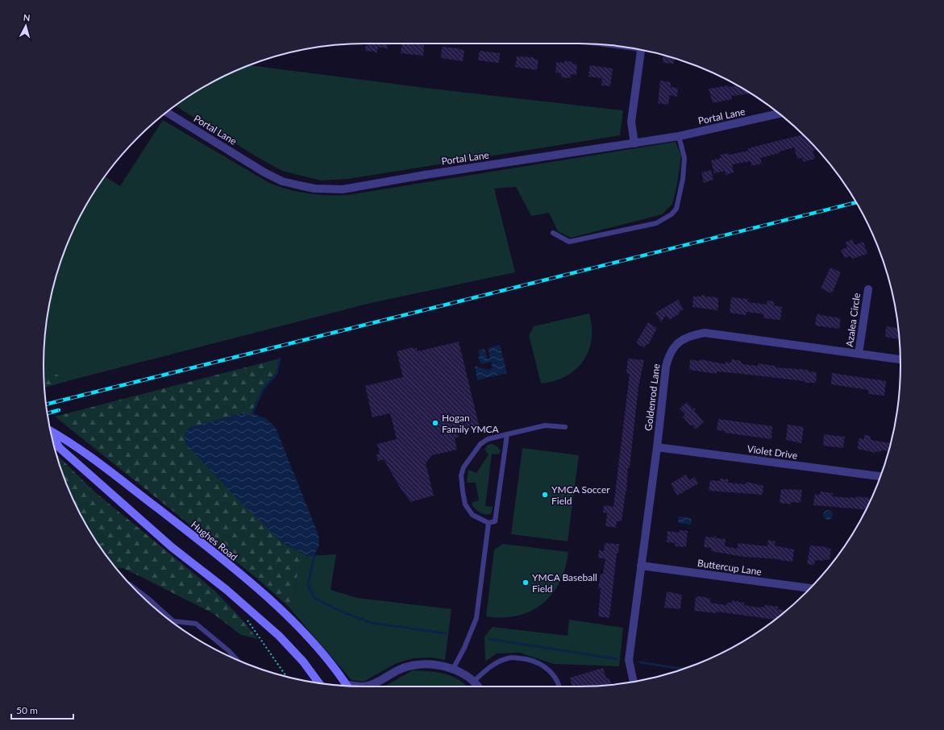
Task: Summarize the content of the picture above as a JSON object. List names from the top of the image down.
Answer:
{
  "streets": {
    "main road": ["Hughes Road"],
    "street": [
      "Portal Lane",
      "Azalea Circle",
      "Goldenrod Lane",
      "Violet Drive",
      "Buttercup Lane"
    ]
  },
  "crossings": [
    ["Azalea Circle", "Goldenrod Lane"],
    ["Goldenrod Lane", "Violet Drive"],
    ["Goldenrod Lane", "Buttercup Lane"]
  ],
  "places": ["Hogan Family YMCA", "YMCA Soccer Field", "YMCA Baseball Field"],
  "scale_bar": "50 m",
  "north": "top"
}
